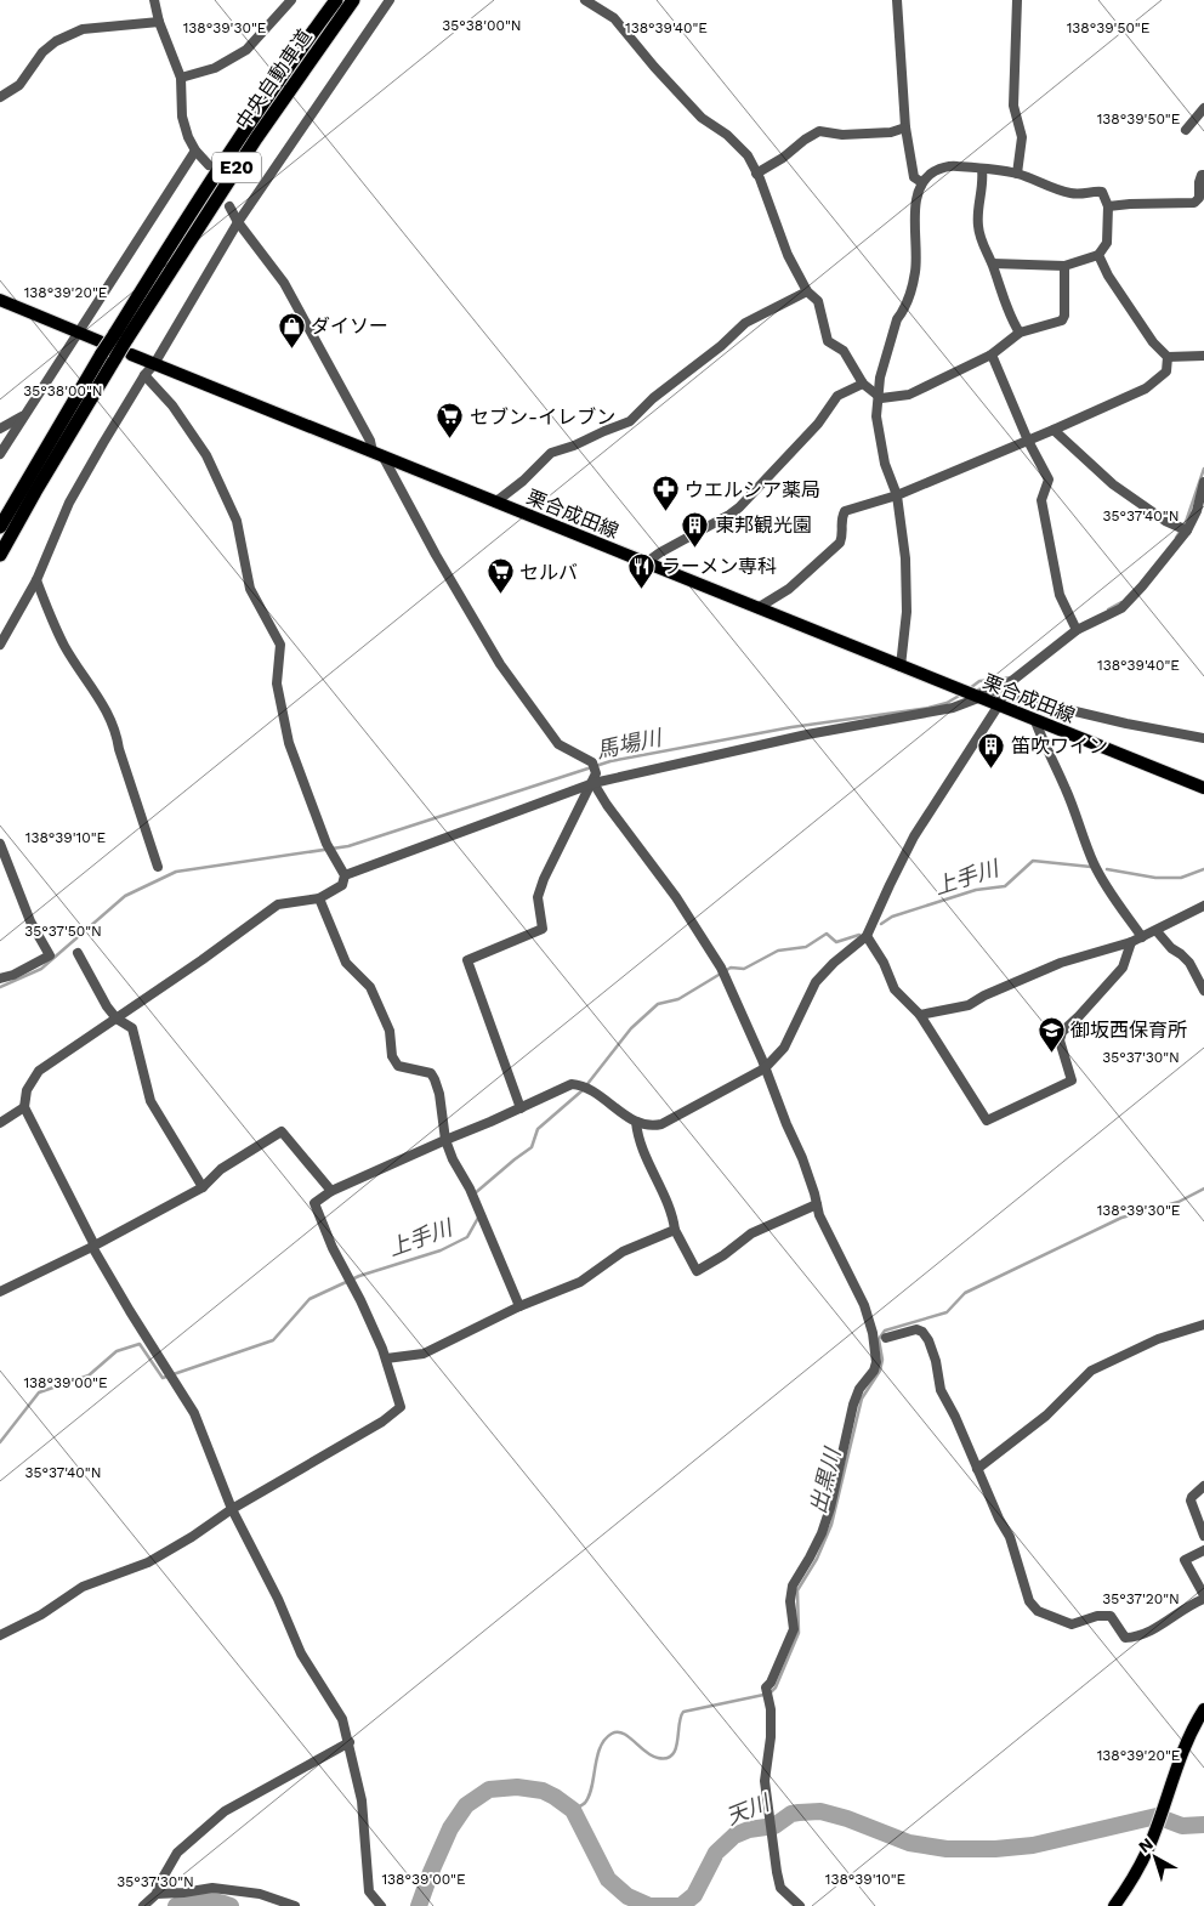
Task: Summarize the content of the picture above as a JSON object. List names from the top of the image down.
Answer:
{
  "streets": {
    "highway": ["中央自動車道", "E20"],
    "main road": ["栗合成田線"]
  },
  "water": [
    "馬場川",
    "上手川",
    "出黒川",
    "天川"
  ],
  "places": {
    "shop": ["ダイソー"],
    "supermarket": ["セブン-イレブン", "セルバ"],
    "pharmacy": ["ウエルシア薬局"],
    "building": ["東邦観光園", "笛吹ワイン"],
    "restaurant": ["ラーメン専科"],
    "school or university": ["御坂西保育所"]
  },
  "north": "top left",
  "coordinates": [
    "35°38'00\"N",
    "138°39'30\"E",
    "138°39'40\"E",
    "138°39'50\"E",
    "138°39'20\"E",
    "35°37'40\"N",
    "138°39'10\"E",
    "35°37'50\"N",
    "35°37'30\"N",
    "138°39'00\"E",
    "35°37'20\"N"
  ]
}
